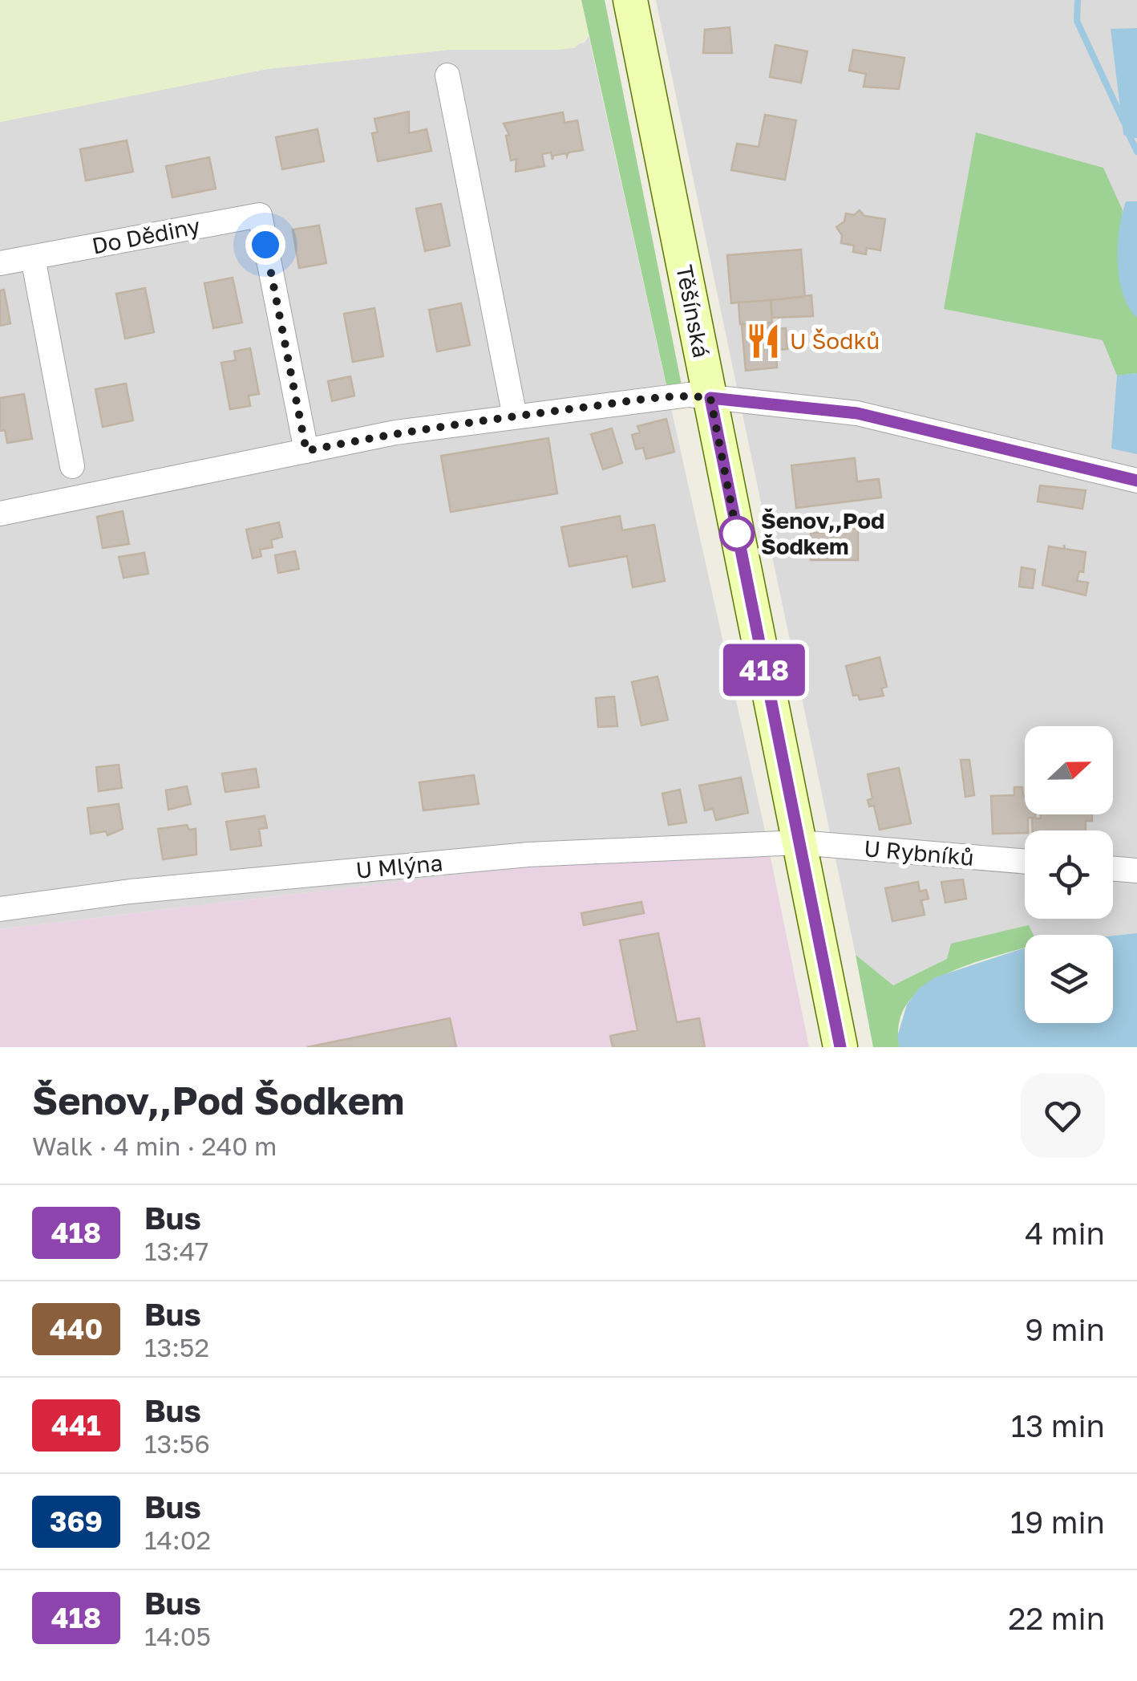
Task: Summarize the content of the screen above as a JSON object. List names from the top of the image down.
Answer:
{
  "streets": {
    "main road": ["Těšínská"],
    "street": ["Do Dědiny", "U Rybníků", "U Mlýna"]
  },
  "crossings": [
    ["Těšínská", "U Rybníků"],
    ["Těšínská", "U Mlýna"],
    ["U Rybníků", "U Mlýna"]
  ],
  "places": {
    "restaurant": ["U Šodků"],
    "other": ["Šenov,,Pod Šodkem"]
  },
  "lines": ["bus line 418"],
  "north": "right",
  "page": {
    "on_map": "418",
    "heading": ["Šenov,,Pod Šodkem", "Walk · 4 min · 240 m"],
    "list": [
      {
        "mark": "418",
        "name": "Bus",
        "note": "13:47",
        "value": "4 min"
      },
      {
        "mark": "440",
        "name": "Bus",
        "note": "13:52",
        "value": "9 min"
      },
      {
        "mark": "441",
        "name": "Bus",
        "note": "13:56",
        "value": "13 min"
      },
      {
        "mark": "369",
        "name": "Bus",
        "note": "14:02",
        "value": "19 min"
      },
      {
        "mark": "418",
        "name": "Bus",
        "note": "14:05",
        "value": "22 min"
      }
    ]
  }
}
